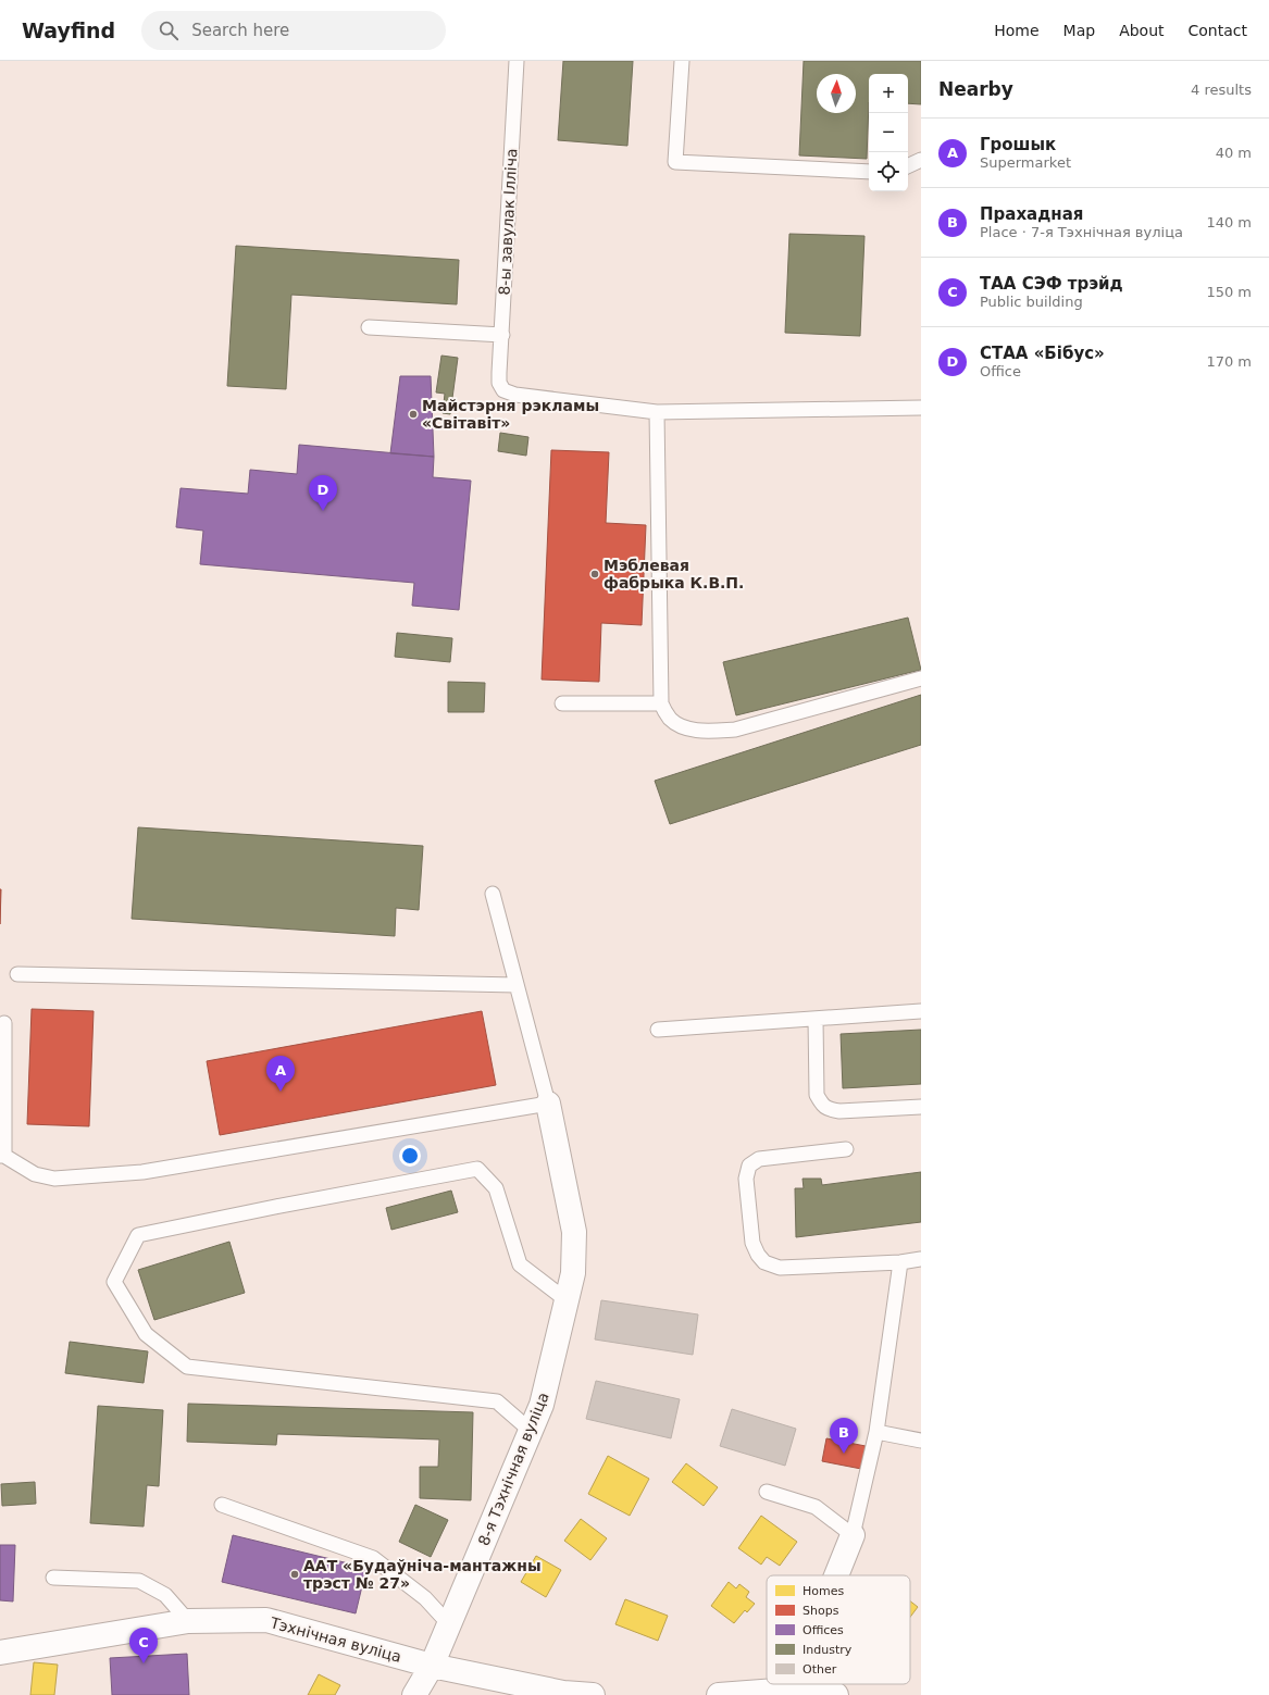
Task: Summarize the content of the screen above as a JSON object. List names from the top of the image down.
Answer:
{
  "streets": {
    "street": ["8-я Тэхнічная вуліца", "Тэхнічная вуліца"],
    "lane": ["8-ы завулак Ілліча"]
  },
  "crossings": [
    ["8-я Тэхнічная вуліца", "Тэхнічная вуліца"]
  ],
  "places": ["Майстэрня рэкламы «Світавіт»", "Мэблевая фабрыка К.В.П.", "ААТ «Будаўніча-мантажны трэст № 27»"],
  "legend": [
    "Homes",
    "Shops",
    "Offices",
    "Industry",
    "Other"
  ],
  "north": "top",
  "page": {
    "header": "Wayfind",
    "search": "Search here",
    "nav": [
      "Home",
      "Map",
      "About",
      "Contact"
    ],
    "heading": ["Nearby", "4 results"],
    "map_buttons": ["+", "−"],
    "list": [
      {
        "mark": "A",
        "name": "Грошык",
        "note": "Supermarket",
        "value": "40 m"
      },
      {
        "mark": "B",
        "name": "Прахадная",
        "note": "Place · 7-я Тэхнічная вуліца",
        "value": "140 m"
      },
      {
        "mark": "C",
        "name": "ТАА СЭФ трэйд",
        "note": "Public building",
        "value": "150 m"
      },
      {
        "mark": "D",
        "name": "СТАА «Бібус»",
        "note": "Office",
        "value": "170 m"
      }
    ],
    "pins": [
      "D",
      "A",
      "B",
      "C"
    ]
  }
}
